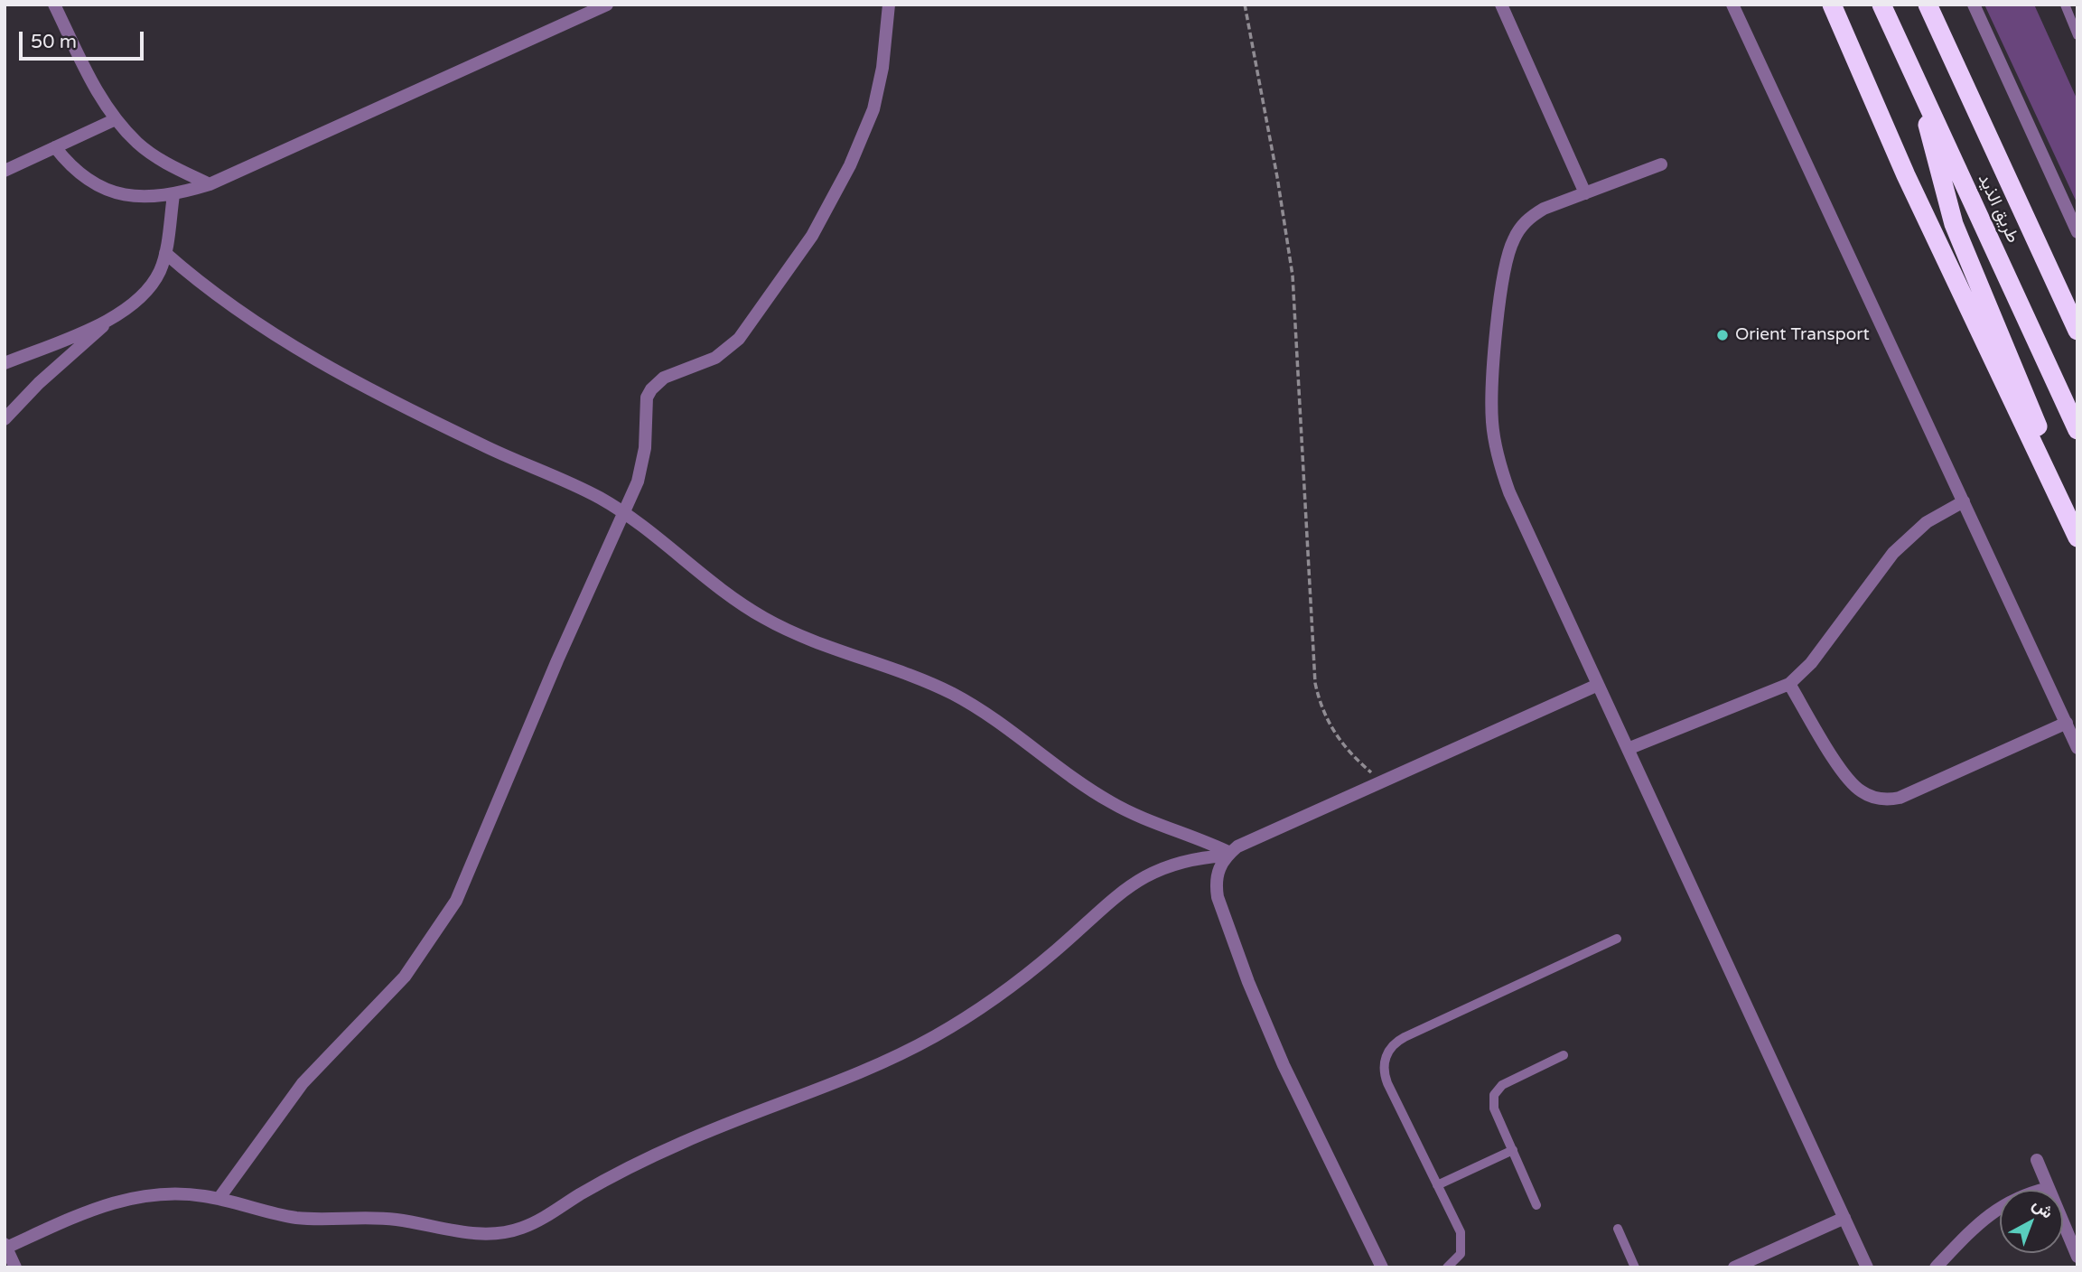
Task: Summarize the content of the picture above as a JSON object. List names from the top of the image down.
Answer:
{
  "streets": {
    "highway": ["طريق الذيد"]
  },
  "places": ["Orient Transport"],
  "scale_bar": "50 m",
  "north": "top right"
}
